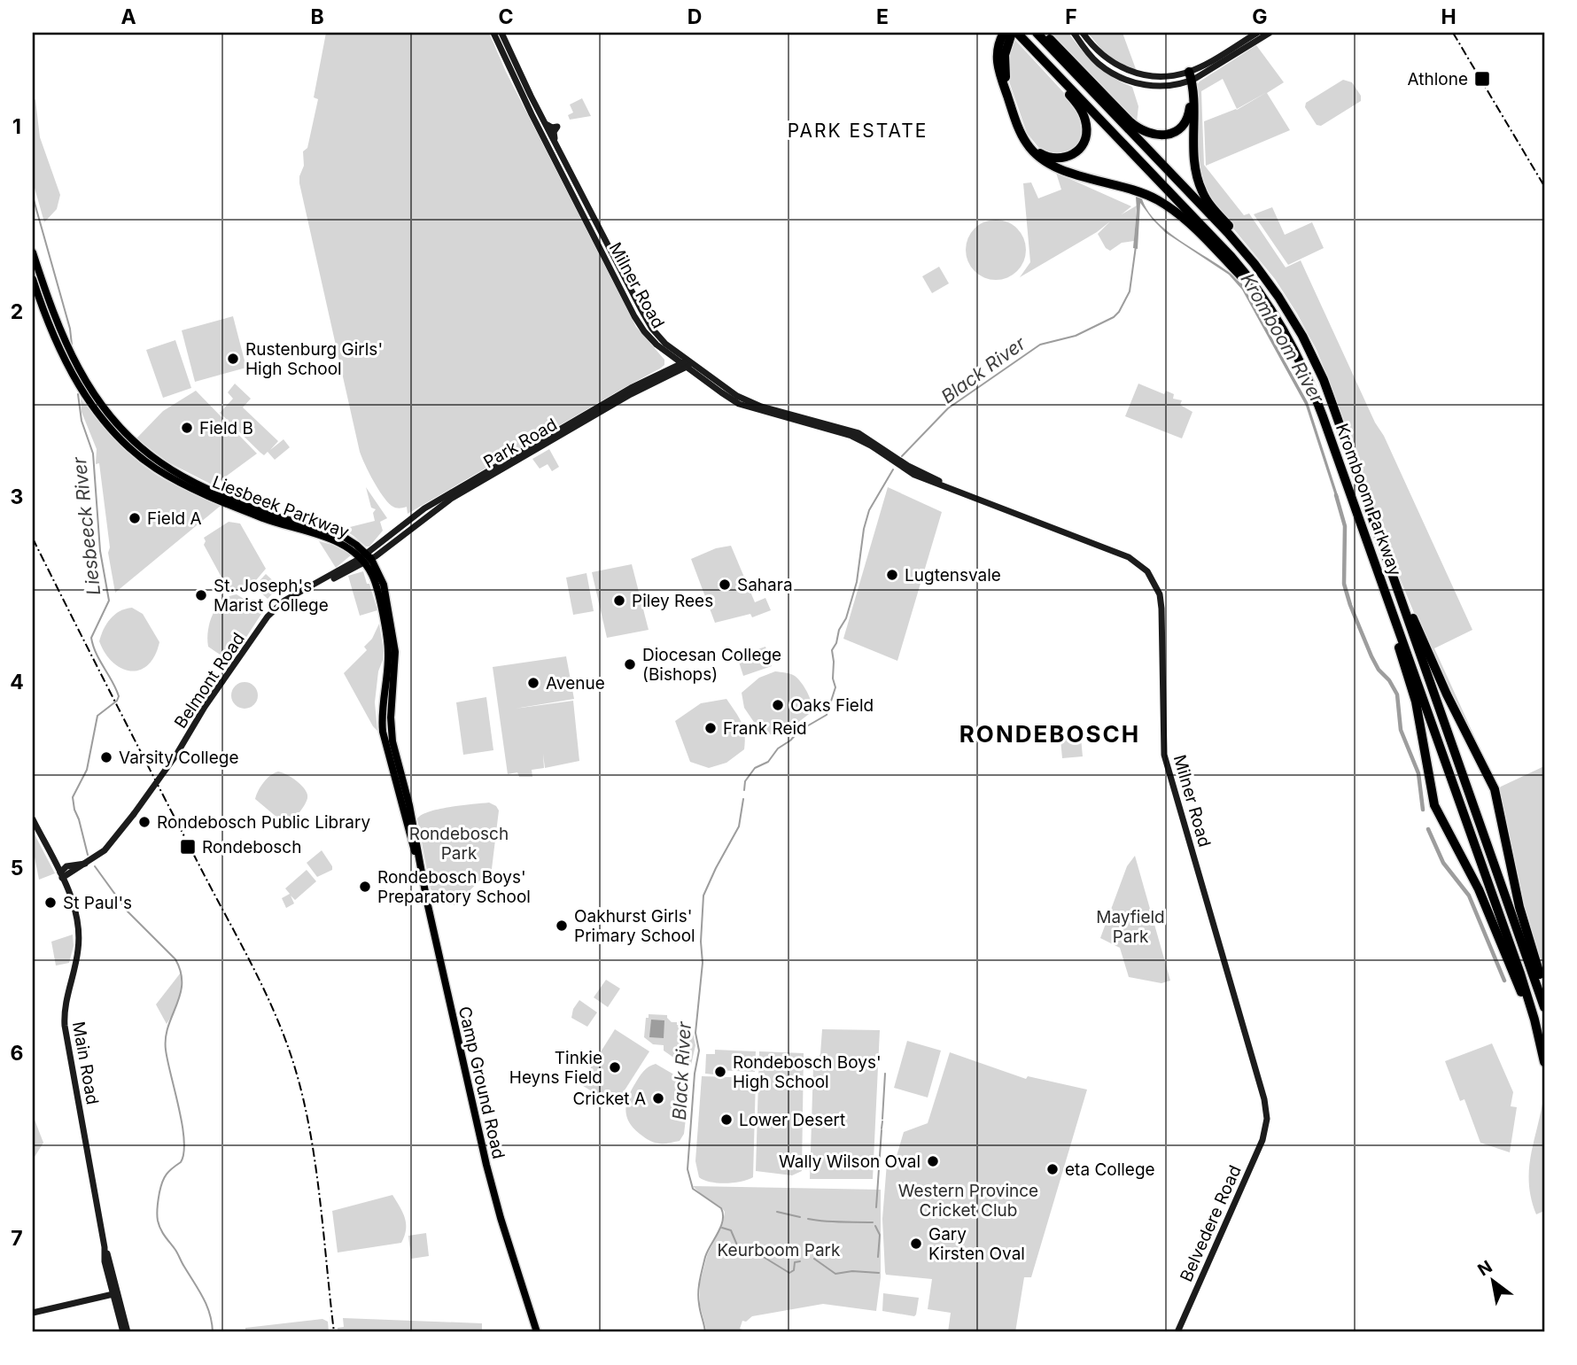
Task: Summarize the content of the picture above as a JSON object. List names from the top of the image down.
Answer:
{
  "streets": {
    "highway": ["Kromboom Parkway"],
    "main road": [
      "Milner Road",
      "Park Road",
      "Liesbeek Parkway",
      "Belmont Road",
      "Main Road",
      "Camp Ground Road",
      "Belvedere Road"
    ]
  },
  "crossings": [
    ["Milner Road", "Park Road"],
    ["Milner Road", "Belvedere Road"],
    ["Park Road", "Liesbeek Parkway"],
    ["Park Road", "Belmont Road"],
    ["Park Road", "Camp Ground Road"],
    ["Liesbeek Parkway", "Belmont Road"],
    ["Liesbeek Parkway", "Camp Ground Road"],
    ["Belmont Road", "Main Road"],
    ["Belmont Road", "Camp Ground Road"]
  ],
  "districts": ["PARK ESTATE", "RONDEBOSCH"],
  "water": ["Kromboom River", "Black River", "Liesbeeck River"],
  "parks": [
    "Rondebosch Park",
    "Mayfield Park",
    "Western Province Cricket Club",
    "Keurboom Park"
  ],
  "places": {
    "transit": ["Athlone", "Rondebosch"],
    "other": [
      "Rustenburg Girls' High School",
      "Field B",
      "Field A",
      "Lugtensvale",
      "Sahara",
      "St. Joseph's Marist College",
      "Piley Rees",
      "Diocesan College (Bishops)",
      "Avenue",
      "Oaks Field",
      "Frank Reid",
      "Varsity College",
      "Rondebosch Public Library",
      "Rondebosch Boys' Preparatory School",
      "St Paul's",
      "Oakhurst Girls' Primary School",
      "Tinkie Heyns Field",
      "Rondebosch Boys' High School",
      "Cricket A",
      "Lower Desert",
      "Wally Wilson Oval",
      "eta College",
      "Gary Kirsten Oval"
    ]
  },
  "north": "top left",
  "grid": {
    "columns": [
      "A",
      "B",
      "C",
      "D",
      "E",
      "F",
      "G",
      "H"
    ],
    "rows": [
      "1",
      "2",
      "3",
      "4",
      "5",
      "6",
      "7"
    ]
  }
}
